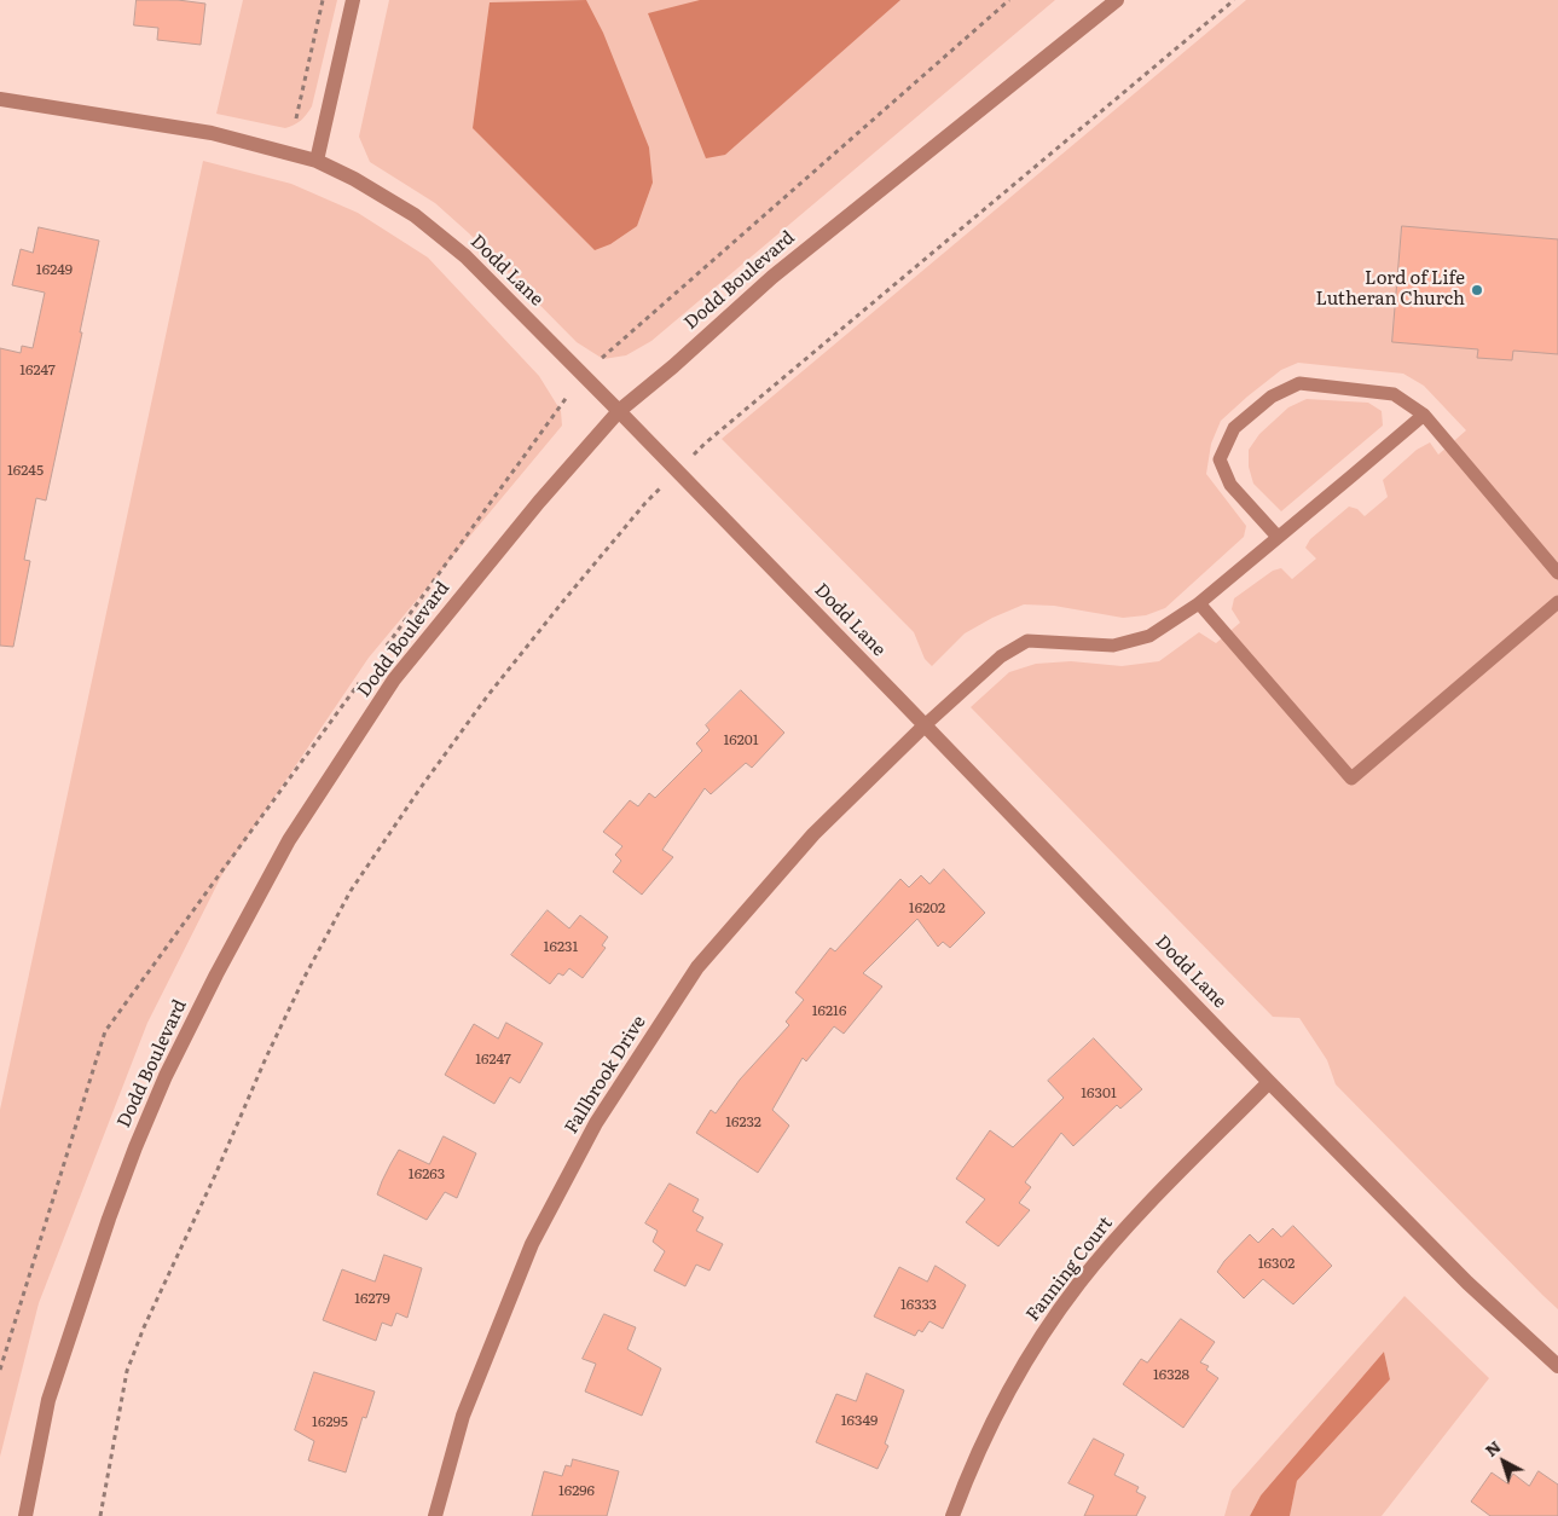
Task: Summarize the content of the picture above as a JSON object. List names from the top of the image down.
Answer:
{
  "streets": {
    "street": [
      "Dodd Lane",
      "Dodd Boulevard",
      "Fallbrook Drive",
      "Fanning Court"
    ]
  },
  "crossings": [
    ["Dodd Lane", "Dodd Boulevard"],
    ["Dodd Lane", "Fallbrook Drive"],
    ["Dodd Lane", "Fanning Court"]
  ],
  "places": ["Lord of Life Lutheran Church"],
  "house_numbers": [
    "16249",
    "16247",
    "16245",
    "16201",
    "16202",
    "16231",
    "16216",
    "16247",
    "16301",
    "16232",
    "16263",
    "16302",
    "16279",
    "16333",
    "16328",
    "16349",
    "16295",
    "16296"
  ],
  "north": "top left"
}
